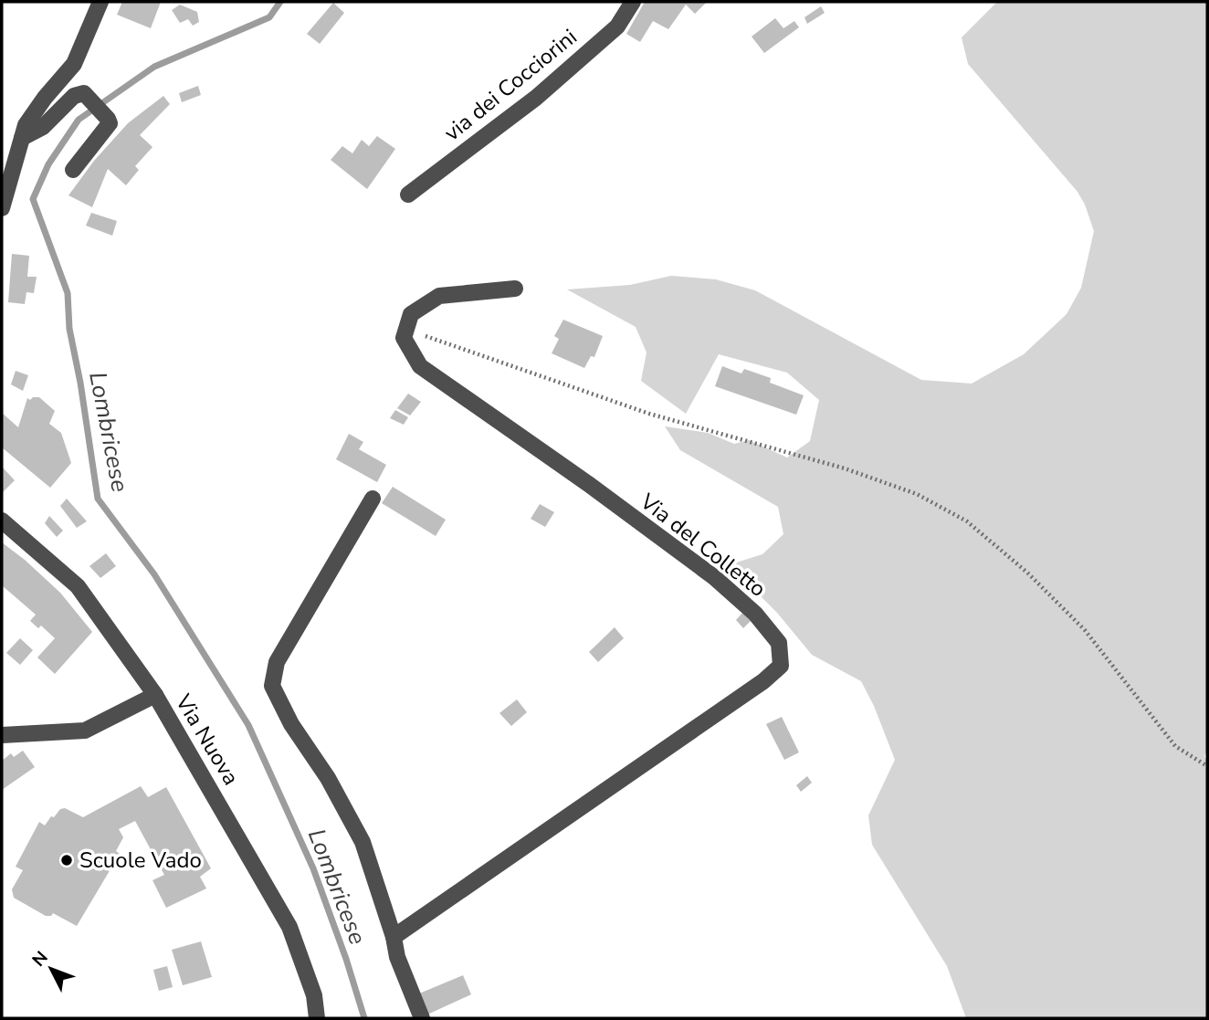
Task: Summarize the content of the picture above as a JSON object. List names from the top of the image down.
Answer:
{
  "streets": {
    "street": ["via dei Cocciorini", "Via del Colletto", "Via Nuova"]
  },
  "water": ["Lombricese"],
  "places": ["Scuole Vado"],
  "north": "top left"
}
